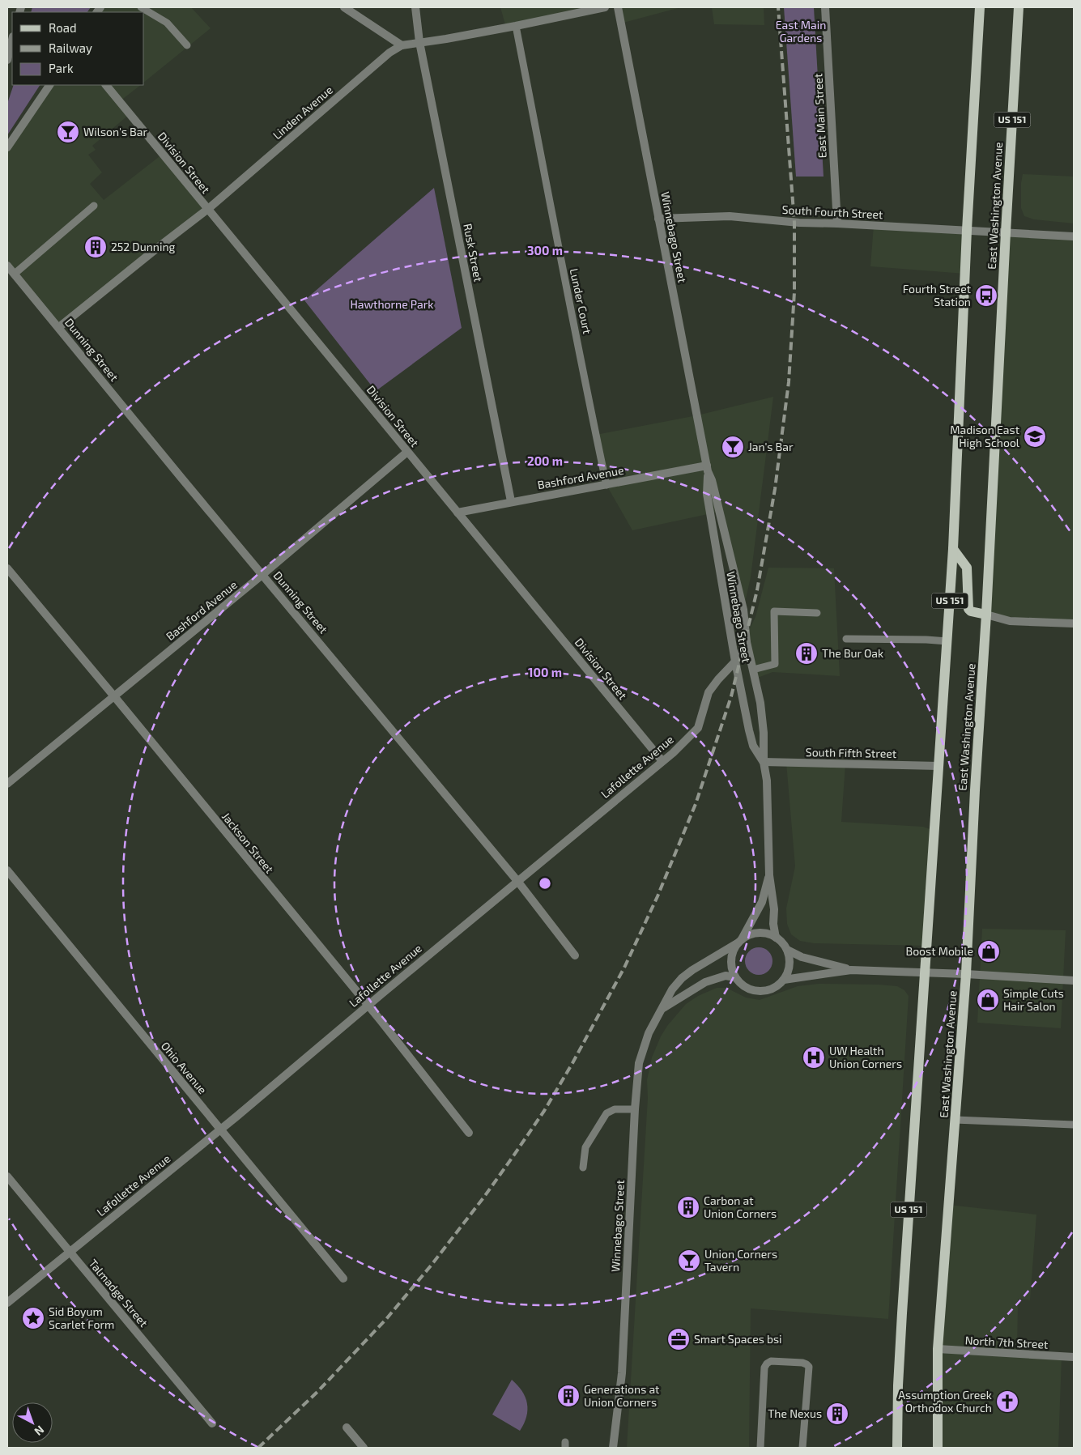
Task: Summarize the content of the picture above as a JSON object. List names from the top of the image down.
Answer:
{
  "streets": {
    "main road": ["US 151", "East Washington Avenue"],
    "street": [
      "Linden Avenue",
      "East Main Street",
      "Division Street",
      "South Fourth Street",
      "Winnebago Street",
      "Rusk Street",
      "Dunning Street",
      "Bashford Avenue",
      "South Fifth Street",
      "Lafollette Avenue",
      "Jackson Street",
      "Ohio Avenue",
      "Talmadge Street",
      "North 7th Street"
    ],
    "lane": ["Lunder Court"]
  },
  "crossings": [
    ["Linden Avenue", "Division Street"],
    ["Linden Avenue", "Rusk Street"],
    ["Linden Avenue", "Lunder Court"],
    ["Linden Avenue", "Dunning Street"],
    ["East Main Street", "South Fourth Street"],
    ["US 151", "South Fourth Street"],
    ["US 151", "South Fifth Street"],
    ["Division Street", "Bashford Avenue"],
    ["Division Street", "Lafollette Avenue"],
    ["East Washington Avenue", "South Fourth Street"],
    ["East Washington Avenue", "North 7th Street"],
    ["South Fourth Street", "Winnebago Street"],
    ["Winnebago Street", "Bashford Avenue"],
    ["Winnebago Street", "South Fifth Street"],
    ["Winnebago Street", "Lafollette Avenue"],
    ["Rusk Street", "Bashford Avenue"],
    ["Lunder Court", "Bashford Avenue"],
    ["Dunning Street", "Bashford Avenue"],
    ["Dunning Street", "Lafollette Avenue"],
    ["Bashford Avenue", "Jackson Street"],
    ["Lafollette Avenue", "Jackson Street"],
    ["Lafollette Avenue", "Ohio Avenue"],
    ["Lafollette Avenue", "Talmadge Street"]
  ],
  "parks": ["East Main Gardens", "Hawthorne Park"],
  "places": {
    "bar": ["Wilson's Bar", "Jan's Bar", "Union Corners Tavern"],
    "building": [
      "252 Dunning",
      "The Bur Oak",
      "Carbon at Union Corners",
      "Generations at Union Corners",
      "The Nexus"
    ],
    "bus stop": ["Fourth Street Station"],
    "school or university": ["Madison East High School"],
    "shop": ["Boost Mobile", "Simple Cuts Hair Salon"],
    "hospital": ["UW Health Union Corners"],
    "place": ["Sid Boyum Scarlet Form"],
    "office": ["Smart Spaces bsi"],
    "church": ["Assumption Greek Orthodox Church"]
  },
  "legend": ["Road", "Railway", "Park"],
  "north": "bottom right",
  "rings": ["300 m", "200 m", "100 m"]
}
